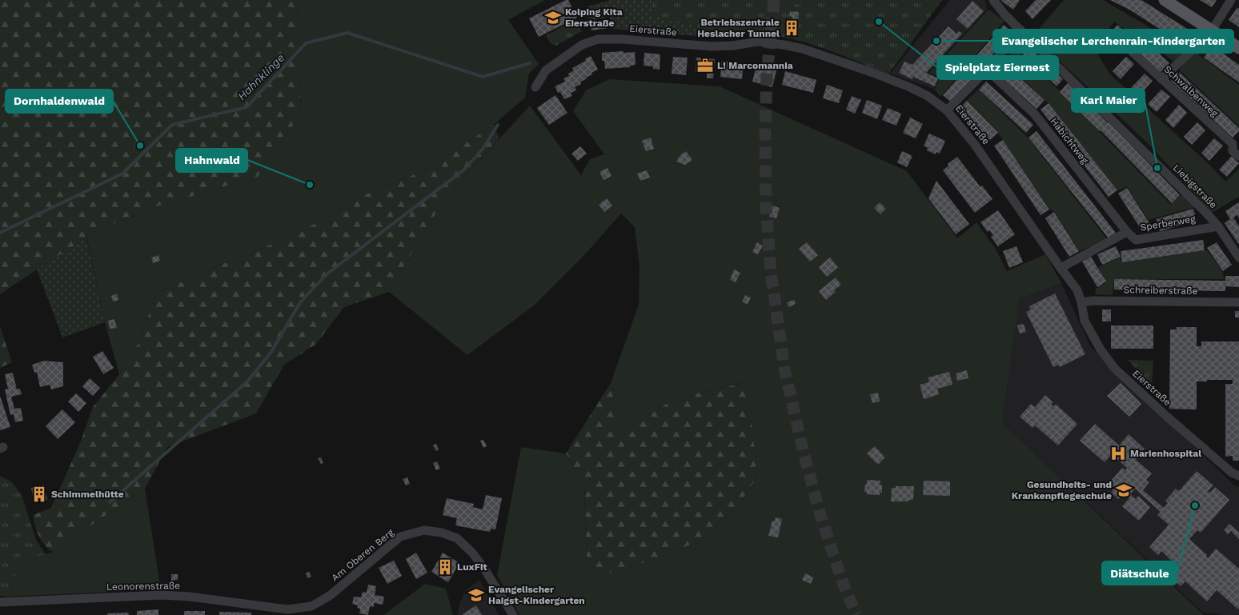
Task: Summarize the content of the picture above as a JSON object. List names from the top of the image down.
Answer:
{
  "streets": {
    "street": [
      "Eierstraße",
      "Schwalbenweg",
      "Habichtweg",
      "Liebigstraße",
      "Sperberweg",
      "Schreiberstraße",
      "Am Oberen Berg",
      "Leonorenstraße"
    ]
  },
  "crossings": [
    ["Eierstraße", "Sperberweg"],
    ["Eierstraße", "Schreiberstraße"],
    ["Habichtweg", "Sperberweg"],
    ["Liebigstraße", "Sperberweg"],
    ["Am Oberen Berg", "Leonorenstraße"]
  ],
  "water": ["Hahnklinge"],
  "places": {
    "school or university": ["Kolping Kita Eierstraße", "Gesundheits- und Krankenpflegeschule", "Evangelischer Haigst-Kindergarten"],
    "other": [
      "Spielplatz Eiernest",
      "Evangelischer Lerchenrain-Kindergarten",
      "Dornhaldenwald",
      "Karl Maier",
      "Hahnwald",
      "Diätschule"
    ],
    "building": ["Betriebszentrale Heslacher Tunnel", "Schimmelhütte", "LuxFit"],
    "office": ["L! Marcomannia"],
    "hospital": ["Marienhospital"]
  }
}
